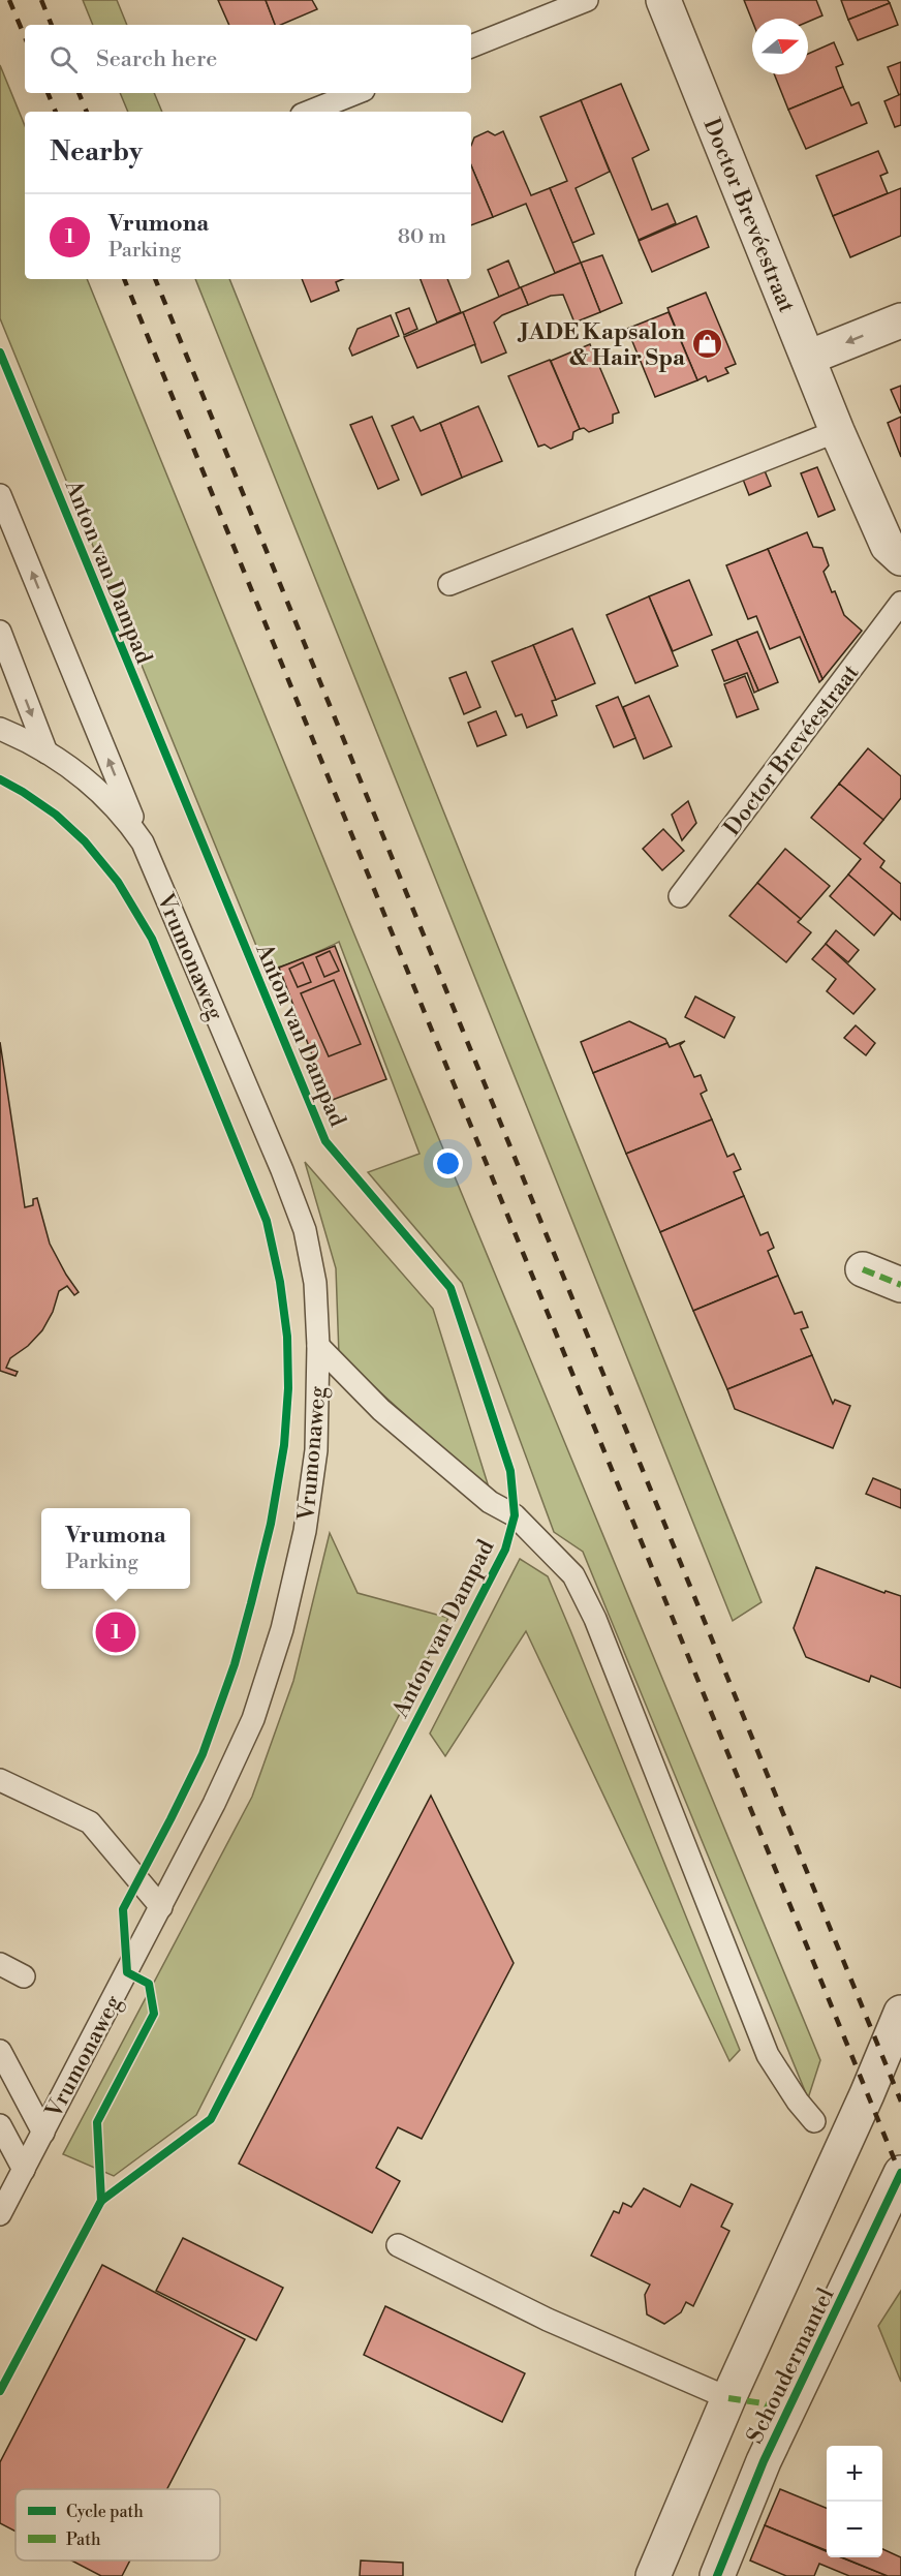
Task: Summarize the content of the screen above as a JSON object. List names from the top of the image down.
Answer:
{
  "streets": {
    "street": ["Doctor Brevéestraat", "Schoudermantel"],
    "lane": ["Vrumonaweg"],
    "cycle path": ["Anton van Dampad"]
  },
  "places": {
    "shop": ["JADE Kapsalon & Hair Spa"]
  },
  "legend": ["Cycle path", "Path"],
  "north": "right",
  "page": {
    "search": "Search here",
    "heading": "Nearby",
    "list": [
      {
        "mark": "1",
        "name": "Vrumona",
        "note": "Parking",
        "value": "80 m"
      }
    ],
    "popup": ["Vrumona", "Parking"],
    "pins": "1",
    "map_buttons": ["+", "−"]
  }
}
